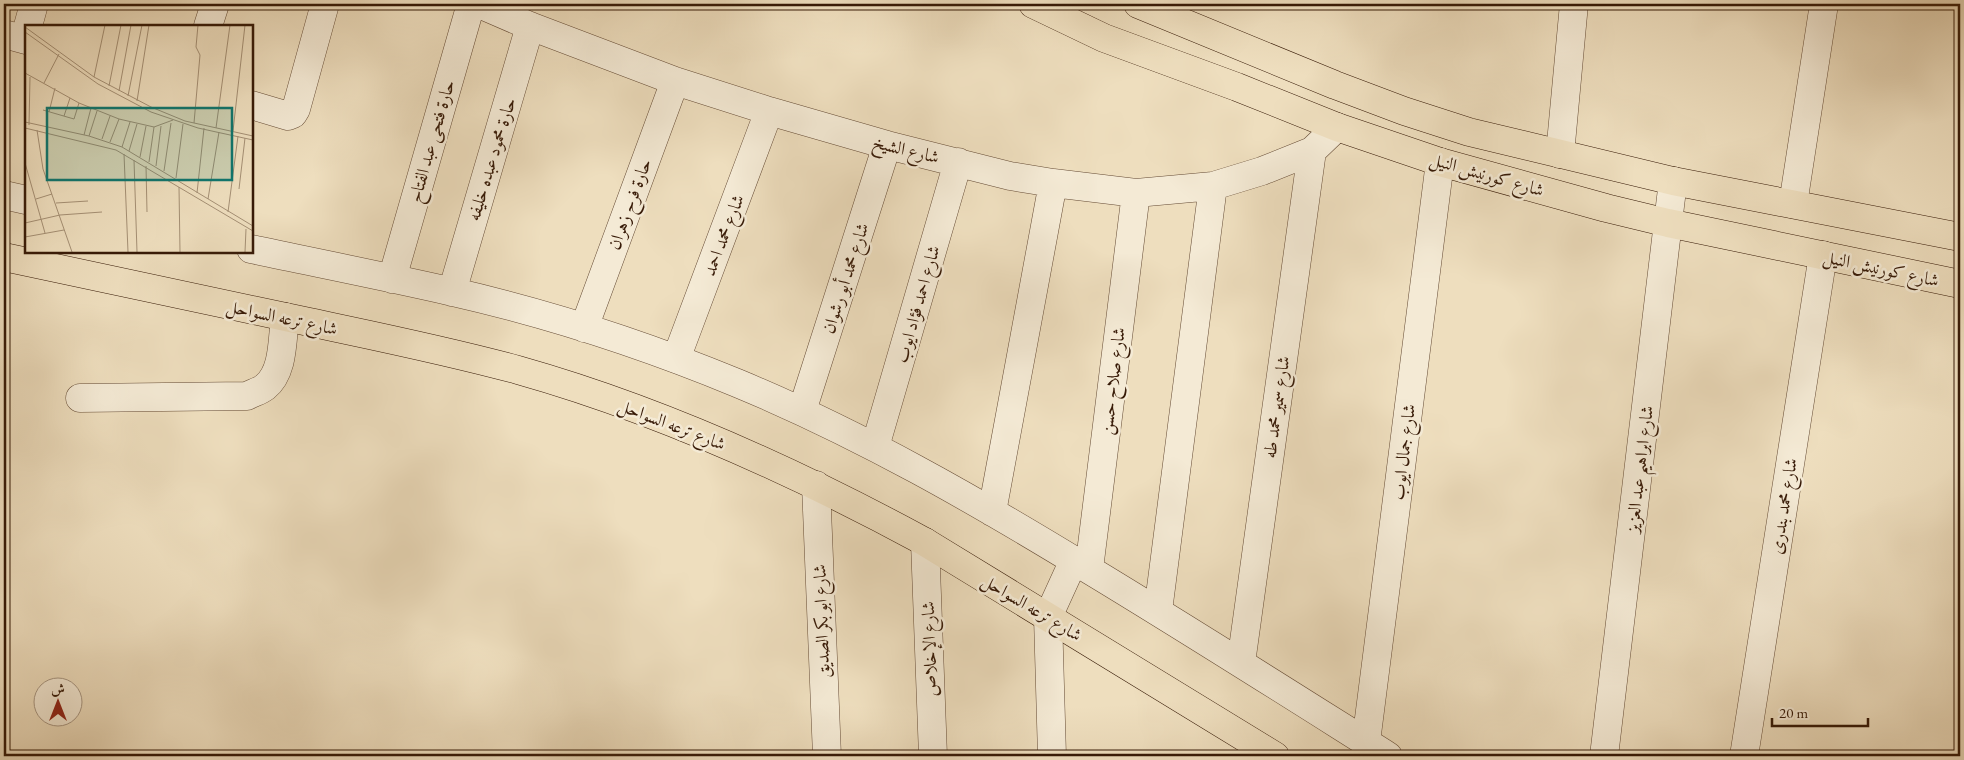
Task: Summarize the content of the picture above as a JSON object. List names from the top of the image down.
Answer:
{
  "streets": {
    "main road": ["شارع كورنيش النيل", "شارع ترعه السواحل"],
    "street": [
      "حارة فتحى عبد الفتاح",
      "شارع الشيخ",
      "حارة محمود عبده خليفه",
      "حارة فرح زهران",
      "شارع محمد احمد",
      "شارع محمد أبو رشوان",
      "شارع احمد فؤاد ايوب",
      "شارع صلاح حسن",
      "شارع سمير محمد طه",
      "شارع جمال ايوب",
      "شارع ابراهيم عبد العزيز",
      "شارع محمد بندرى",
      "شارع ابو بكر الصديق",
      "شارع الإخلاص"
    ]
  },
  "crossings": [
    ["شارع الشيخ", "حارة محمود عبده خليفه"],
    ["شارع الشيخ", "شارع كورنيش النيل"],
    ["شارع الشيخ", "حارة فرح زهران"],
    ["شارع الشيخ", "شارع محمد احمد"],
    ["شارع الشيخ", "شارع محمد أبو رشوان"],
    ["شارع الشيخ", "شارع احمد فؤاد ايوب"],
    ["شارع الشيخ", "شارع صلاح حسن"],
    ["شارع الشيخ", "شارع سمير محمد طه"],
    ["شارع كورنيش النيل", "شارع جمال ايوب"],
    ["شارع كورنيش النيل", "شارع ابراهيم عبد العزيز"],
    ["شارع كورنيش النيل", "شارع محمد بندرى"],
    ["شارع ترعه السواحل", "شارع صلاح حسن"],
    ["شارع ترعه السواحل", "شارع ابو بكر الصديق"],
    ["شارع ترعه السواحل", "شارع الإخلاص"]
  ],
  "scale_bar": "20 m",
  "north": "top"
}
